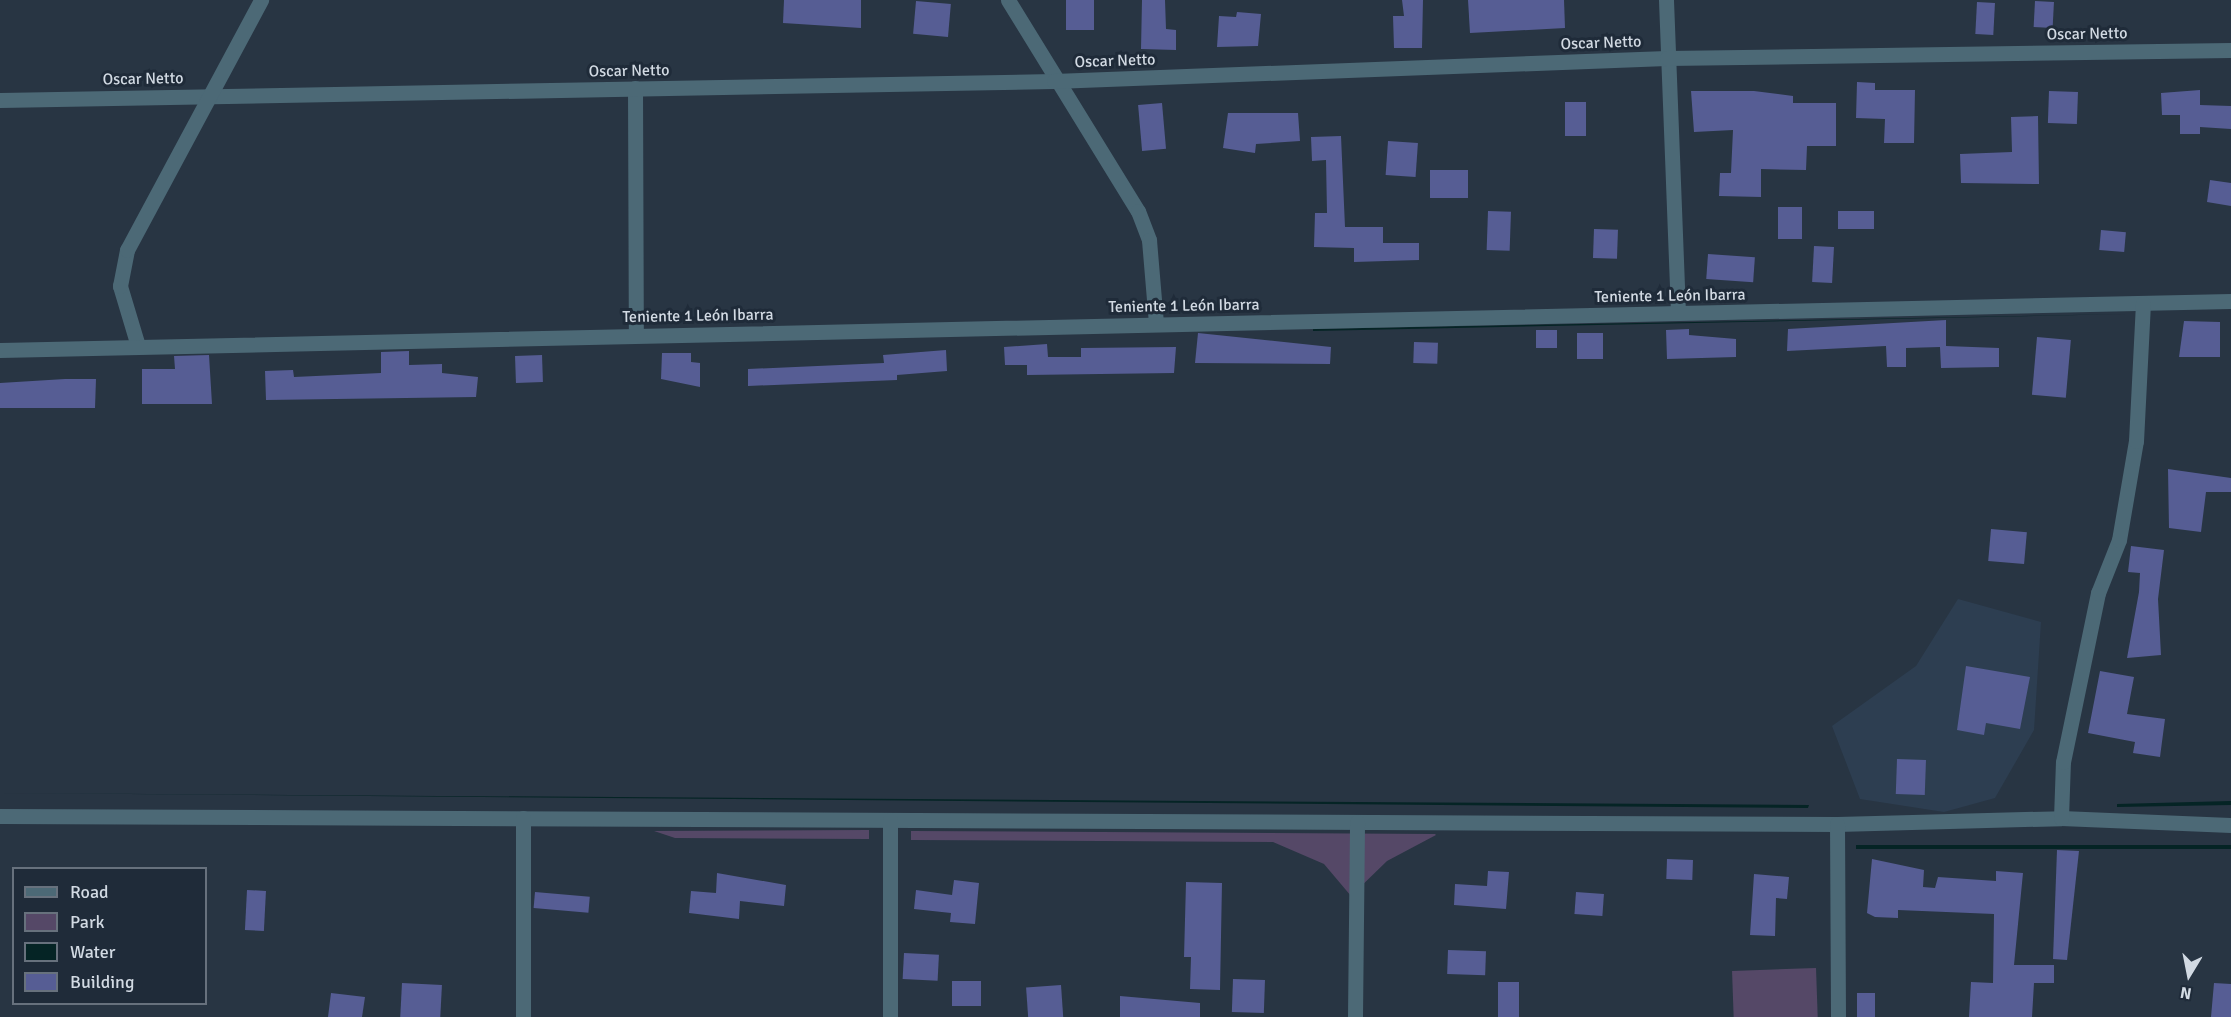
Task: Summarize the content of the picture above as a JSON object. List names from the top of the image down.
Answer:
{
  "streets": {
    "street": ["Oscar Netto", "Teniente 1 León Ibarra"]
  },
  "legend": [
    "Road",
    "Park",
    "Water",
    "Building"
  ],
  "north": "bottom"
}
